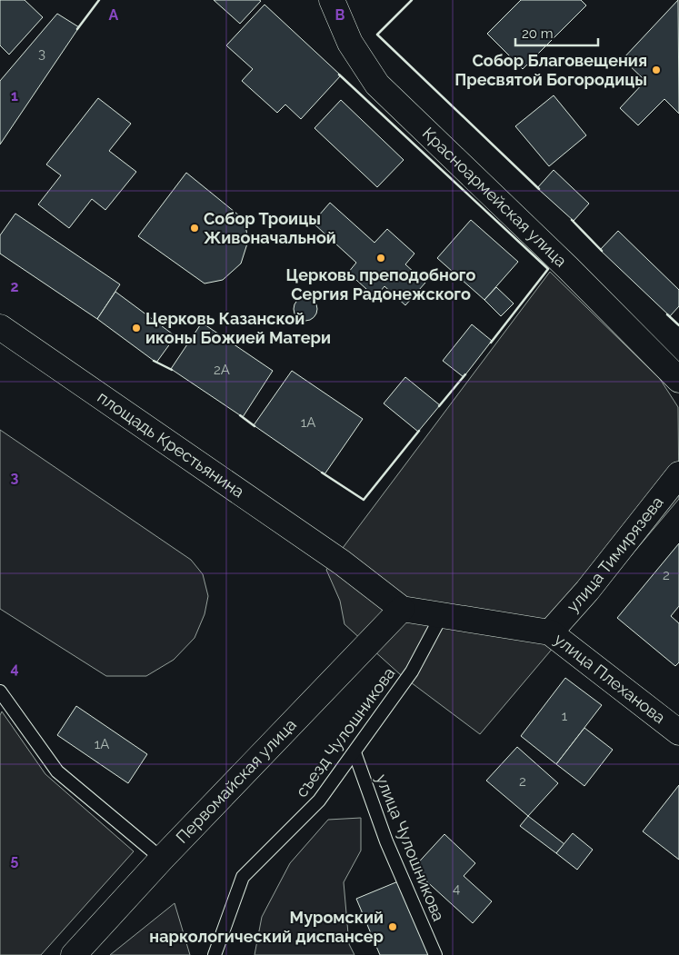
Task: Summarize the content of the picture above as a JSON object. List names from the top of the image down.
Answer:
{
  "streets": {
    "street": [
      "Красноармейская улица",
      "площадь Крестьянина",
      "улица Тимирязева",
      "улица Плеханова",
      "Первомайская улица"
    ],
    "lane": ["съезд Чулошникова", "улица Чулошникова"]
  },
  "crossings": [
    ["площадь Крестьянина", "улица Плеханова"],
    ["площадь Крестьянина", "Первомайская улица"],
    ["улица Тимирязева", "улица Плеханова"],
    ["улица Плеханова", "съезд Чулошникова"],
    ["улица Плеханова", "Первомайская улица"],
    ["съезд Чулошникова", "улица Чулошникова"]
  ],
  "places": [
    "Собор Благовещения Пресвятой Богородицы",
    "Собор Троицы Живоначальной",
    "Церковь преподобного Сергия Радонежского",
    "Церковь Казанской иконы Божией Матери",
    "Муромский наркологический диспансер"
  ],
  "house_numbers": [
    "3",
    "2А",
    "1А",
    "2",
    "1",
    "1А",
    "2",
    "4"
  ],
  "scale_bar": "20 m",
  "grid": {
    "columns": ["A", "B"],
    "rows": [
      "1",
      "2",
      "3",
      "4",
      "5"
    ]
  }
}
